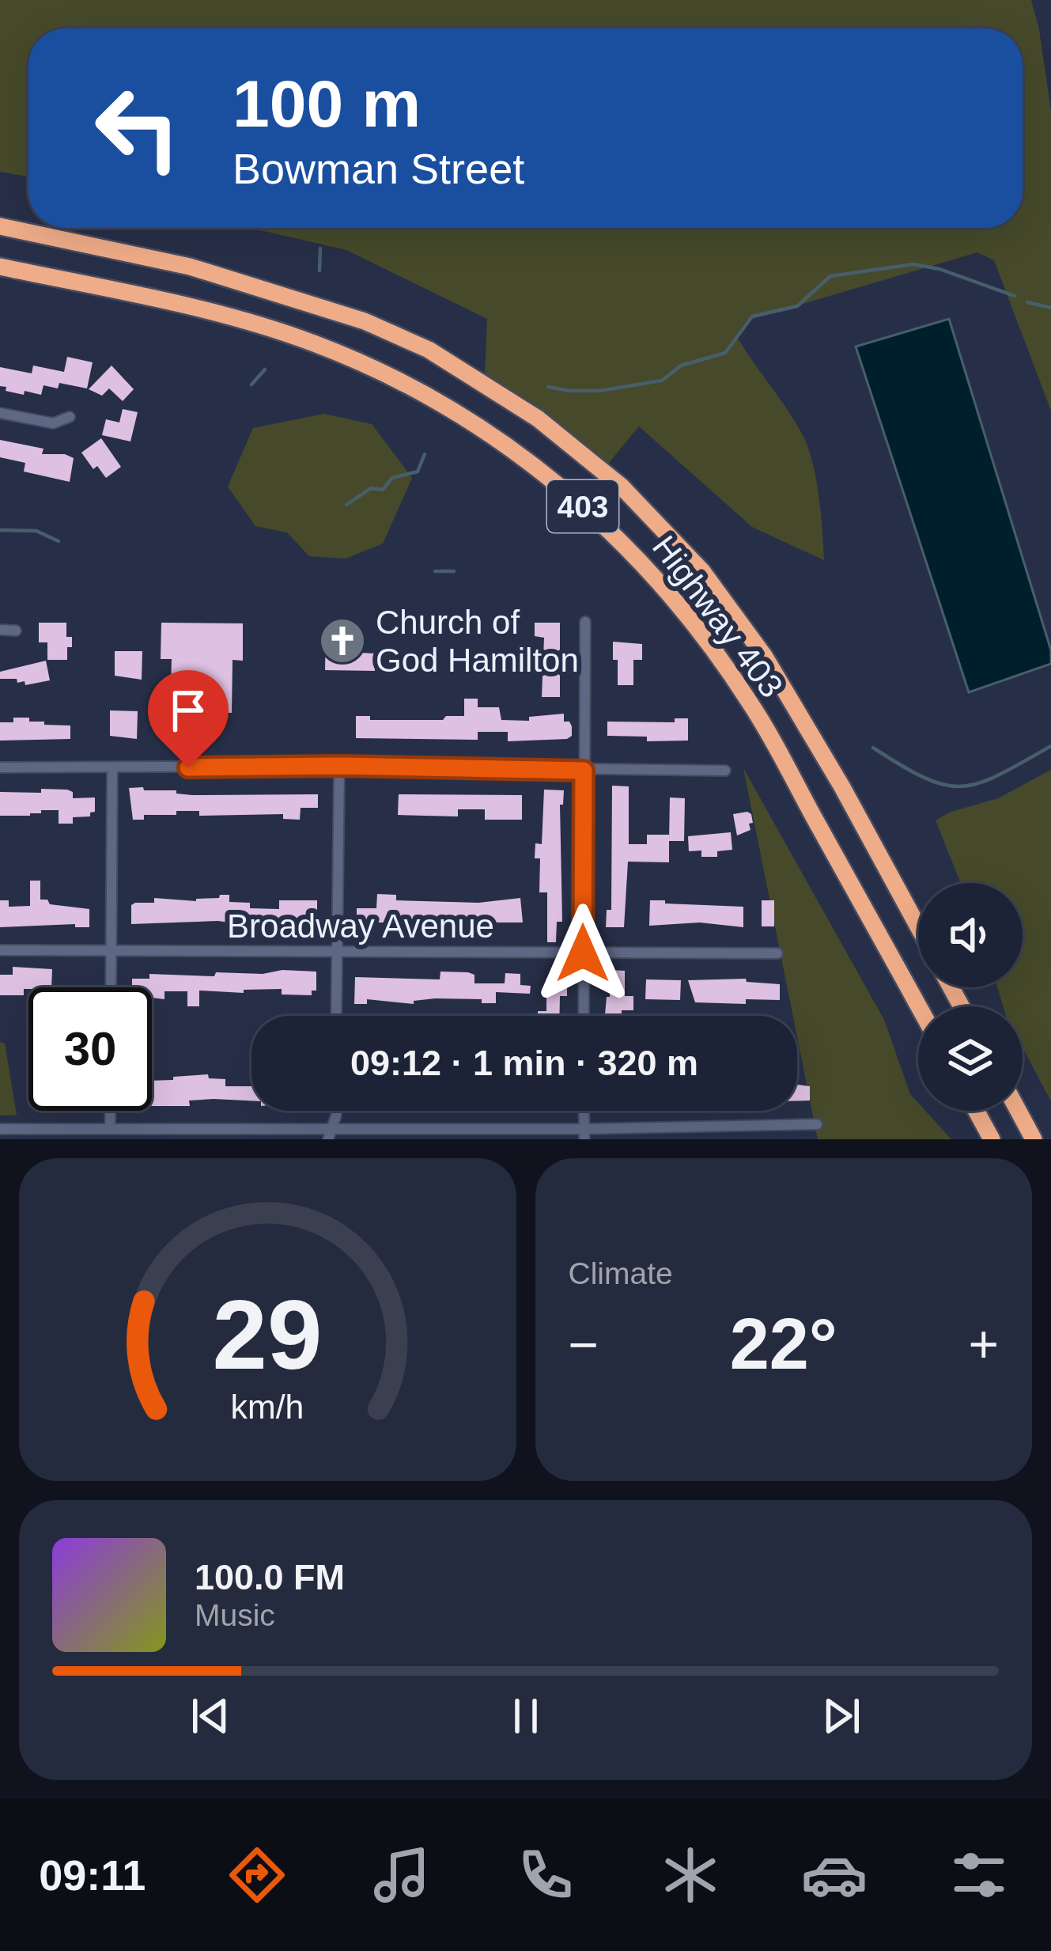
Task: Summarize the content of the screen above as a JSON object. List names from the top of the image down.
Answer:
{
  "streets": {
    "highway": ["403", "Highway 403"],
    "street": ["Broadway Avenue"]
  },
  "places": {
    "church": ["Church of God Hamilton"]
  },
  "page": {
    "turn": ["100 m", "Bowman Street"],
    "limit": "30",
    "trip": "09:12 · 1 min · 320 m",
    "tile": "Climate",
    "heat": ["−", "22°", "+"],
    "song": ["100.0 FM", "Music"],
    "tabs": "09:11",
    "gauge": ["29", "km/h"]
  }
}
